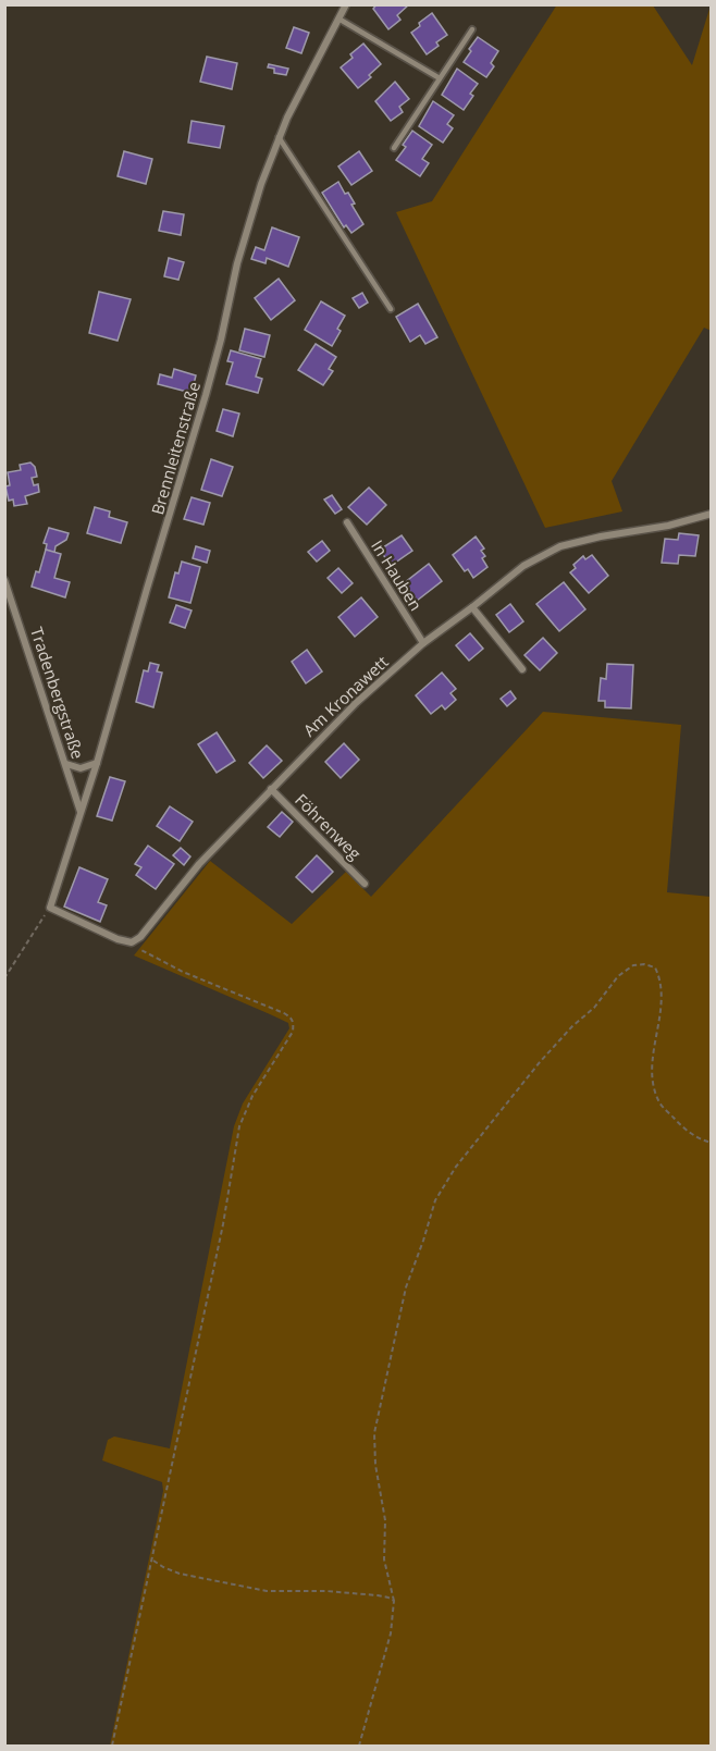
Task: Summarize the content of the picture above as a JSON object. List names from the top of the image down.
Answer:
{
  "streets": {
    "street": [
      "Brennleitenstraße",
      "In Hauben",
      "Tradenbergstraße",
      "Am Kronawett",
      "Föhrenweg"
    ]
  },
  "crossings": [
    ["Brennleitenstraße", "Tradenbergstraße"],
    ["In Hauben", "Am Kronawett"],
    ["Am Kronawett", "Föhrenweg"]
  ]
}
